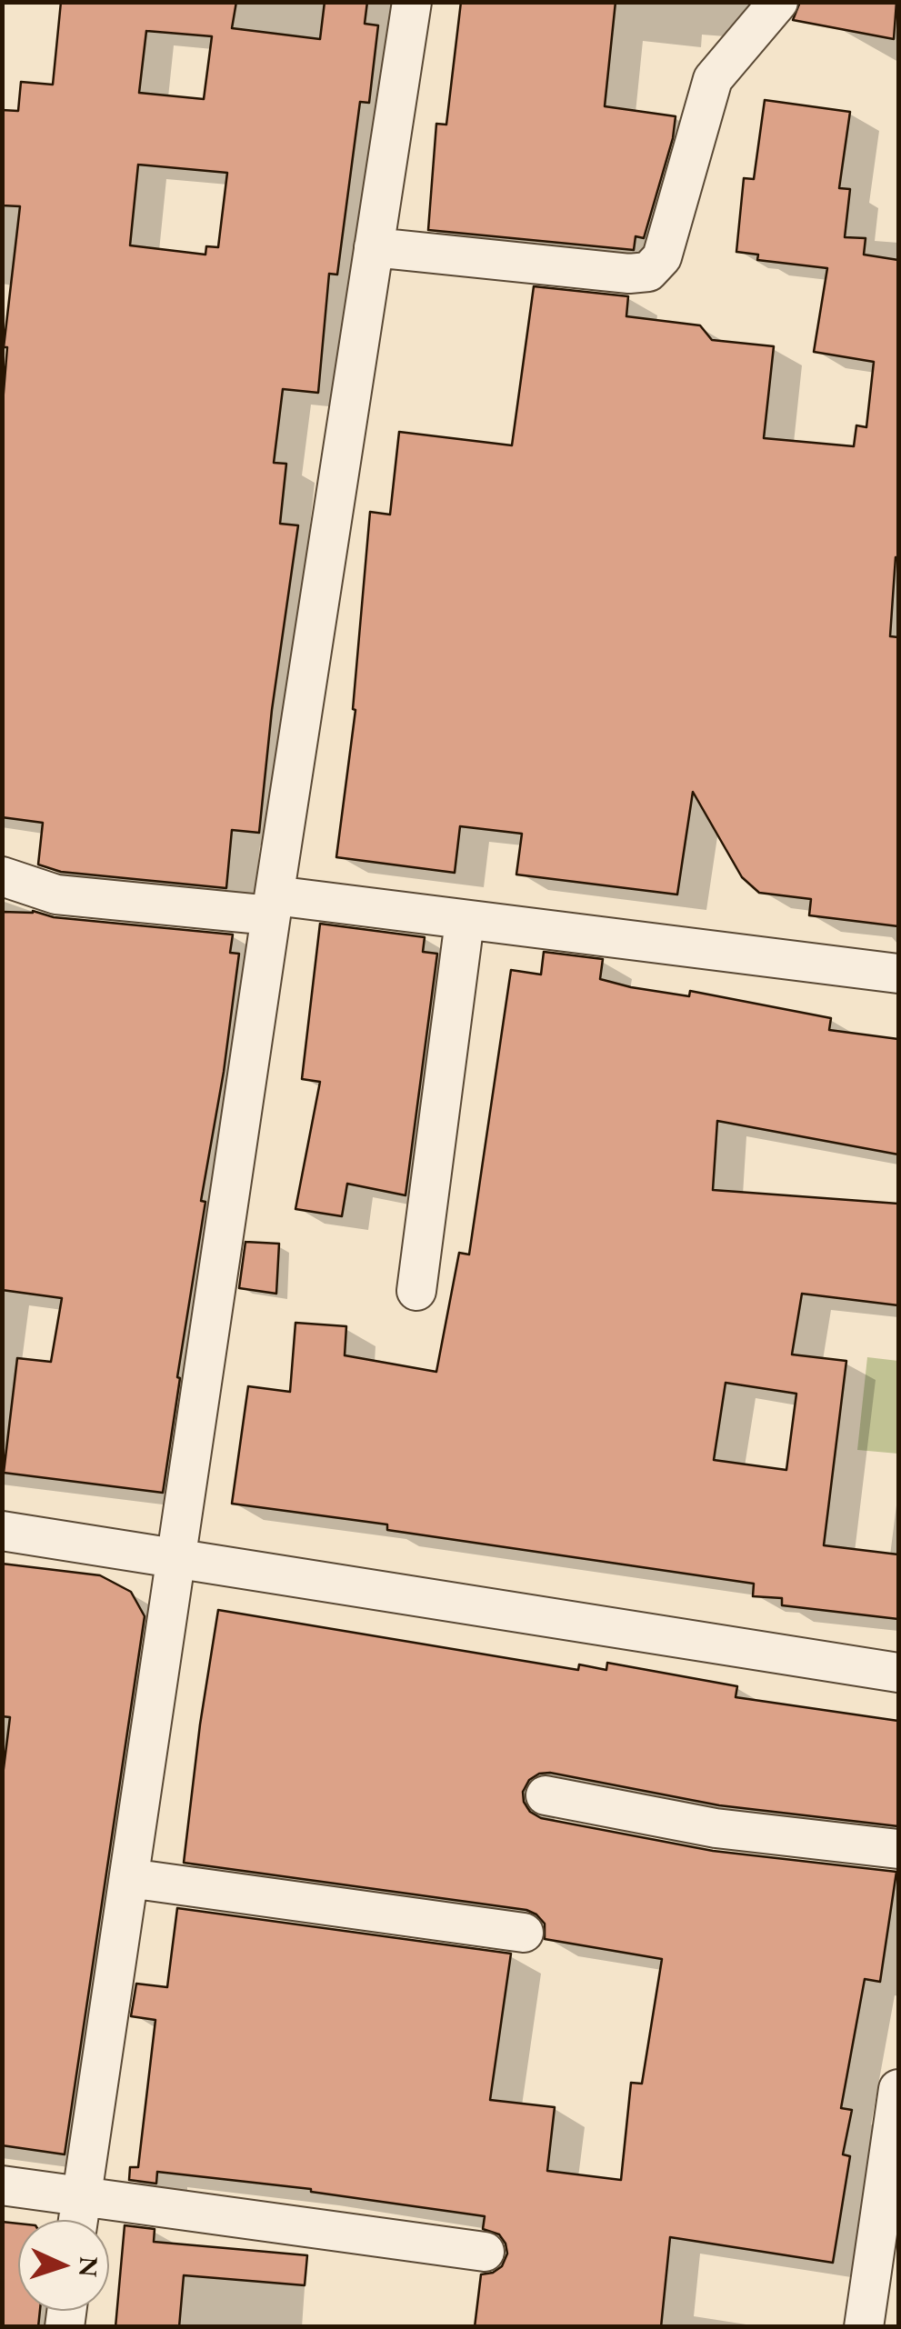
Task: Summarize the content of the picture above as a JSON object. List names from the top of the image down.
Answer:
{
  "north": "right"
}
